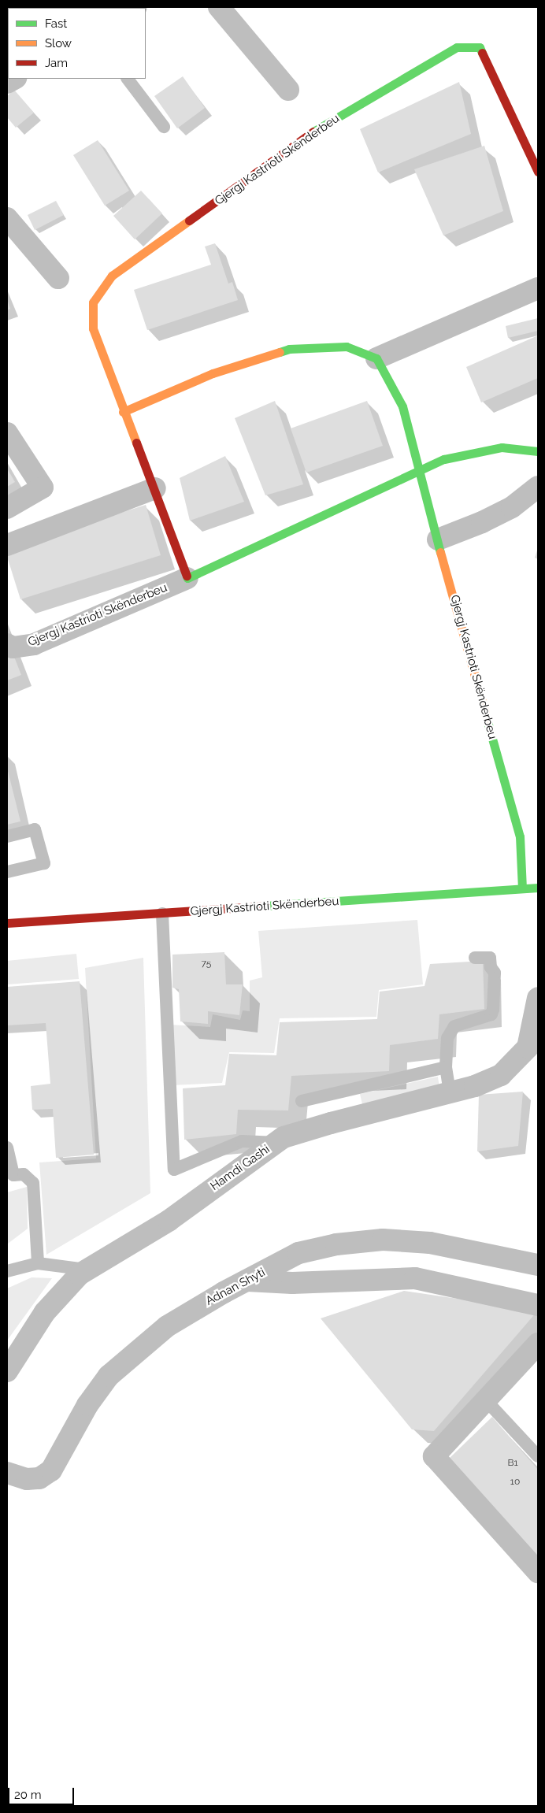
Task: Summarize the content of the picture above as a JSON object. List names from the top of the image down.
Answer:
{
  "streets": {
    "street": ["Gjergj Kastrioti Skënderbeu", "Hamdi Gashi", "Adnan Shyti"]
  },
  "house_numbers": ["75", "B1", "10"],
  "legend": ["Fast", "Slow", "Jam"],
  "scale_bar": "20 m"
}
